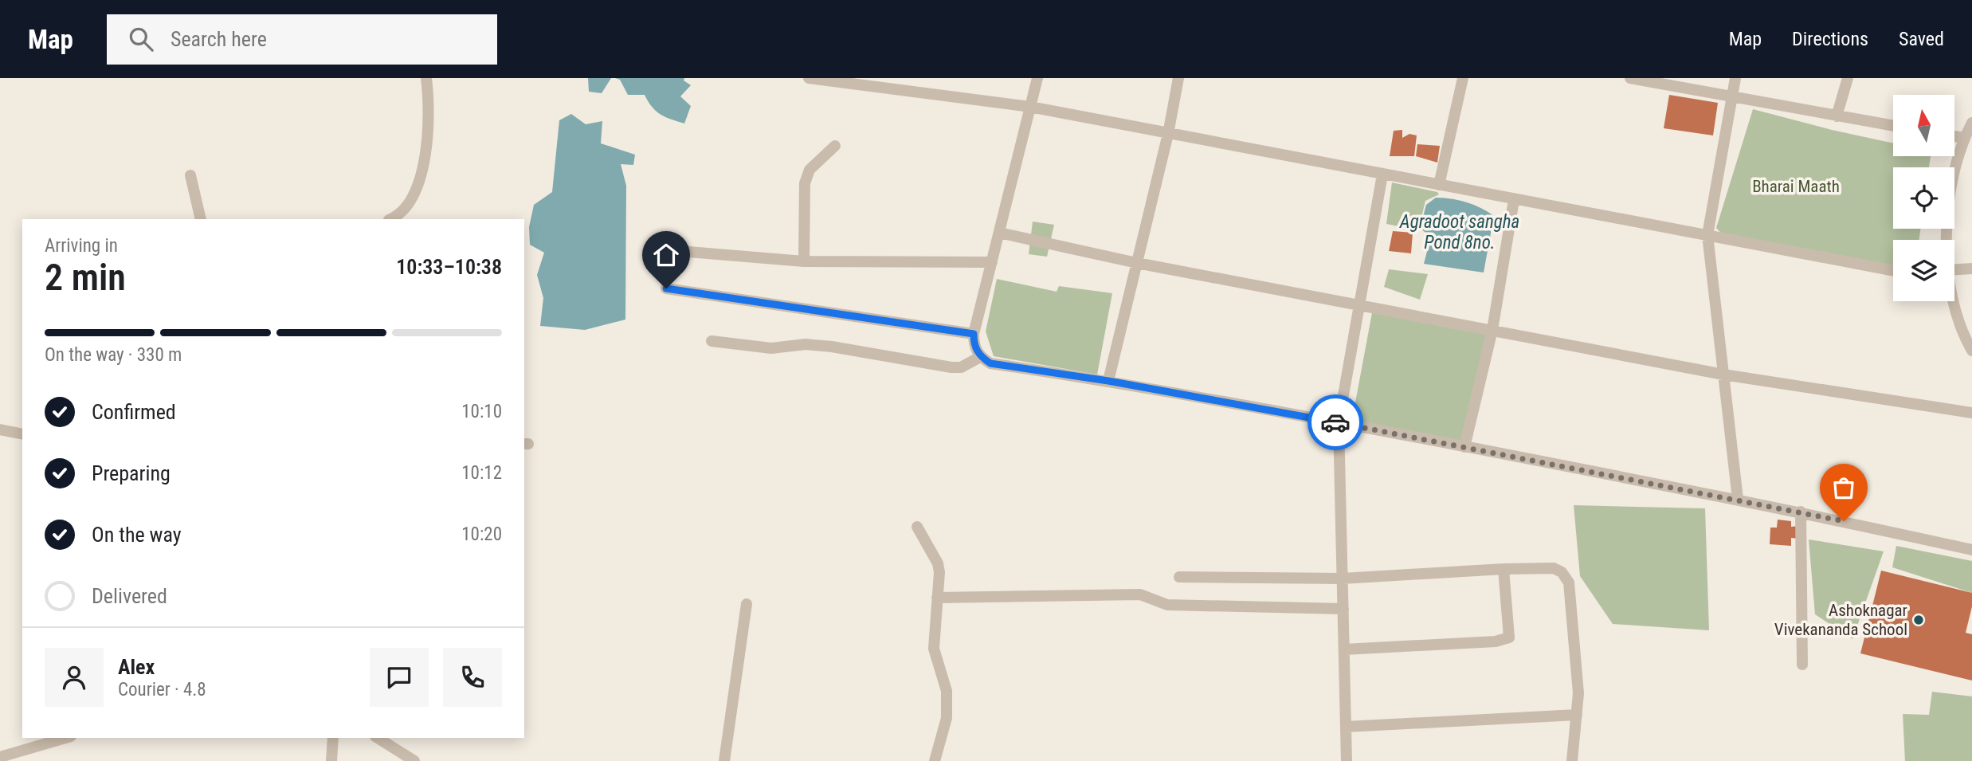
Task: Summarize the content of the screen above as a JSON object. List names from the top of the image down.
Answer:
{
  "water": ["Agradoot sangha Pond 8no."],
  "parks": ["Bharai Maath"],
  "places": ["Ashoknagar Vivekananda School"],
  "north": "top",
  "page": {
    "header": "Map",
    "search": "Search here",
    "nav": ["Map", "Directions", "Saved"],
    "heading": ["2 min", "Arriving in", "10:33–10:38"],
    "panel": ["Alex", "Courier · 4.8"],
    "bar": "On the way · 330 m",
    "list": [
      ["Confirmed", "10:10"],
      ["Preparing", "10:12"],
      ["On the way", "10:20"],
      "Delivered"
    ]
  }
}
